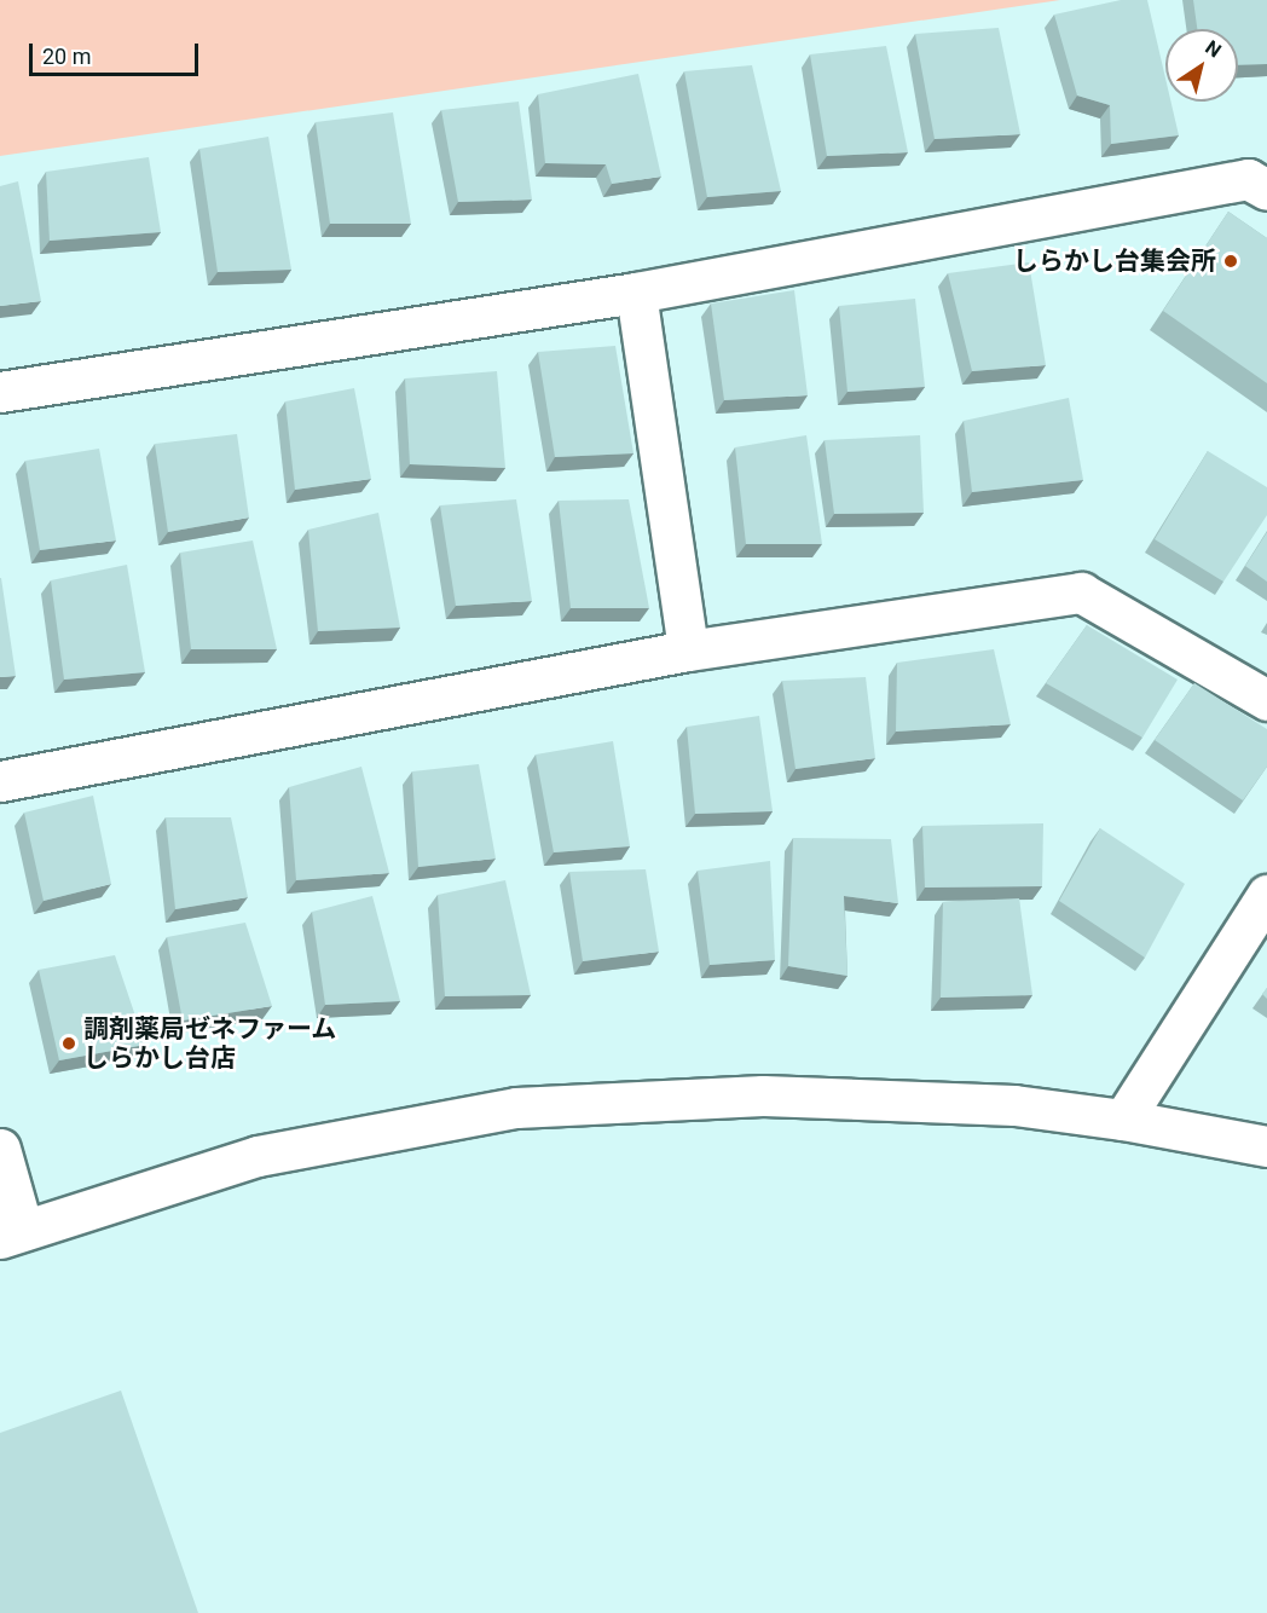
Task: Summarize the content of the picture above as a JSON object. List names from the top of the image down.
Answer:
{
  "places": ["しらかし台集会所", "調剤薬局ゼネファーム しらかし台店"],
  "scale_bar": "20 m",
  "north": "top right"
}
